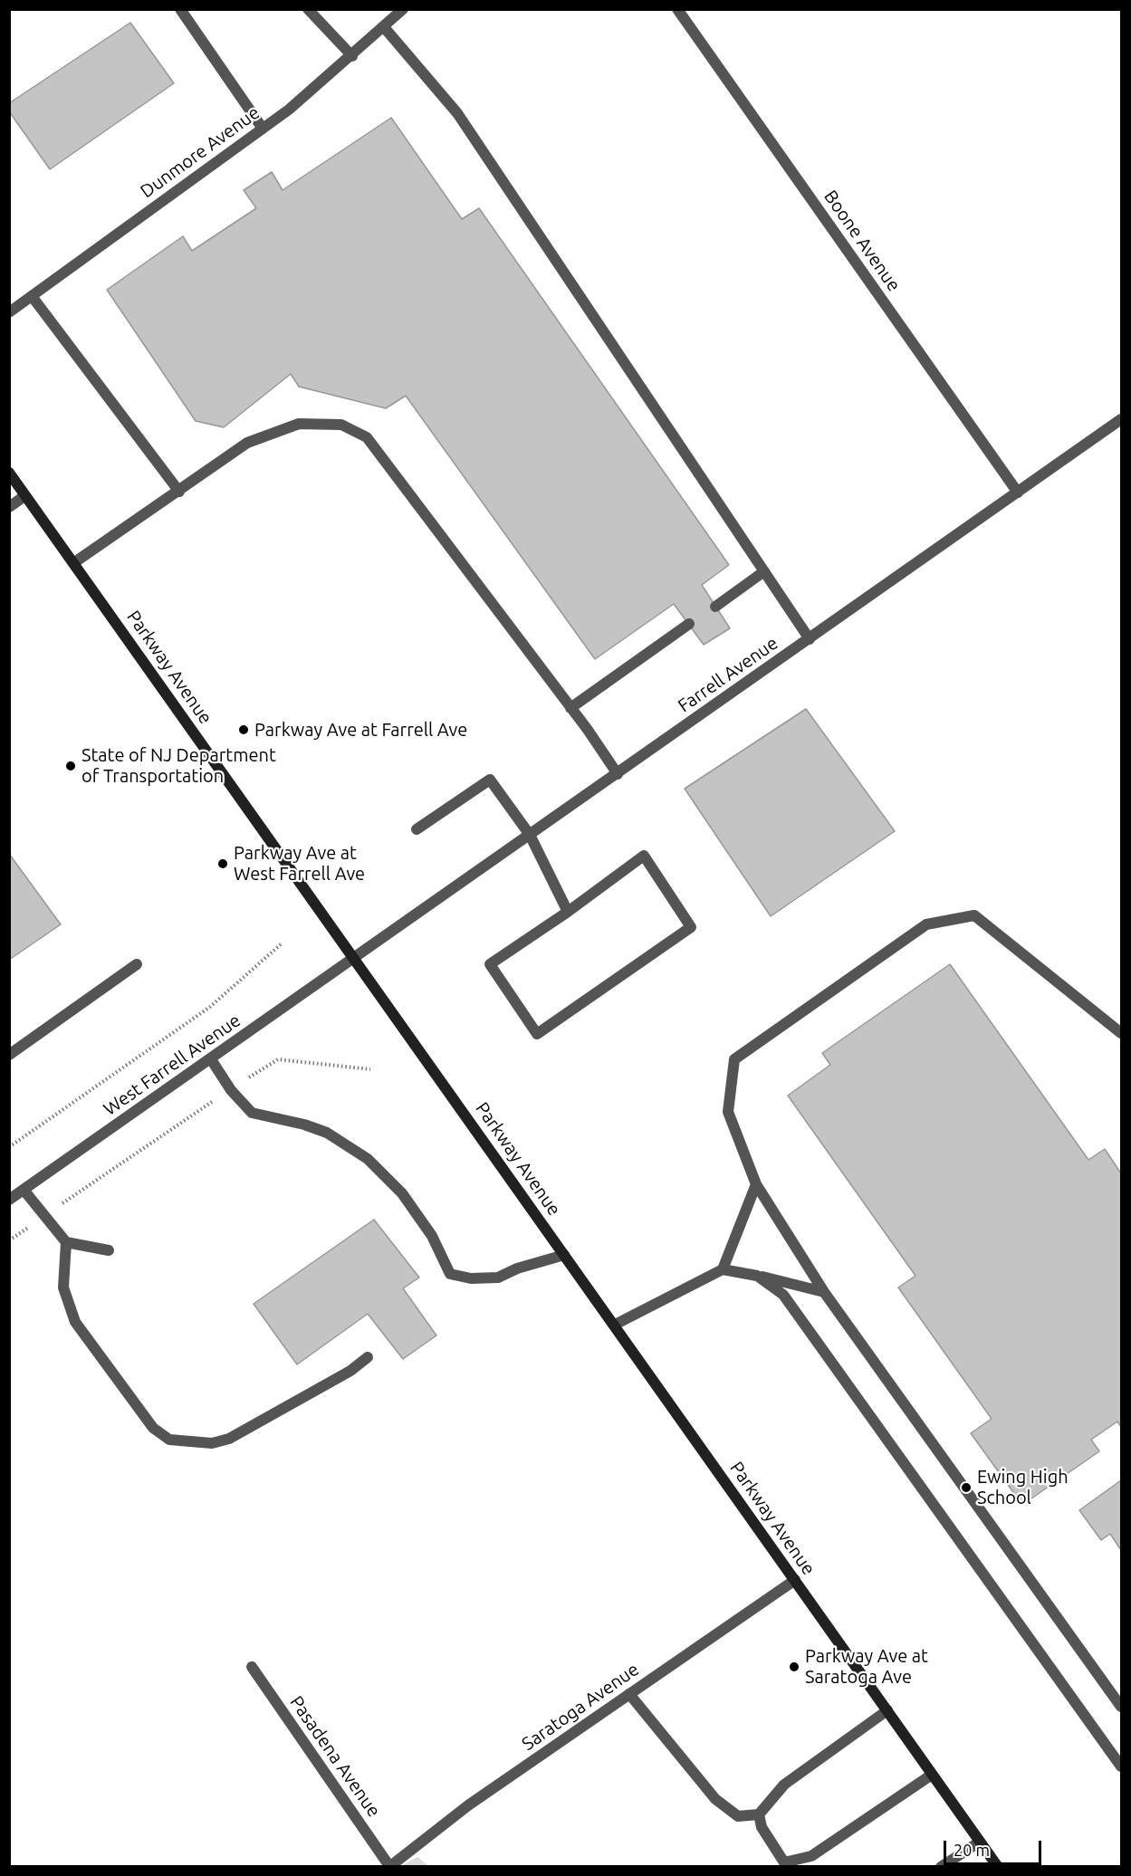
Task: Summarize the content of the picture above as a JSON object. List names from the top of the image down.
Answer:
{
  "streets": {
    "main road": ["Parkway Avenue"],
    "street": [
      "Dunmore Avenue",
      "Boone Avenue",
      "Farrell Avenue",
      "West Farrell Avenue",
      "Saratoga Avenue",
      "Pasadena Avenue"
    ]
  },
  "crossings": [
    ["Boone Avenue", "Farrell Avenue"],
    ["Parkway Avenue", "Farrell Avenue"],
    ["Parkway Avenue", "West Farrell Avenue"],
    ["Parkway Avenue", "Saratoga Avenue"],
    ["Farrell Avenue", "West Farrell Avenue"],
    ["Saratoga Avenue", "Pasadena Avenue"]
  ],
  "places": [
    "Parkway Ave at Farrell Ave",
    "State of NJ Department of Transportation",
    "Parkway Ave at West Farrell Ave",
    "Ewing High School",
    "Parkway Ave at Saratoga Ave"
  ],
  "scale_bar": "20 m"
}
